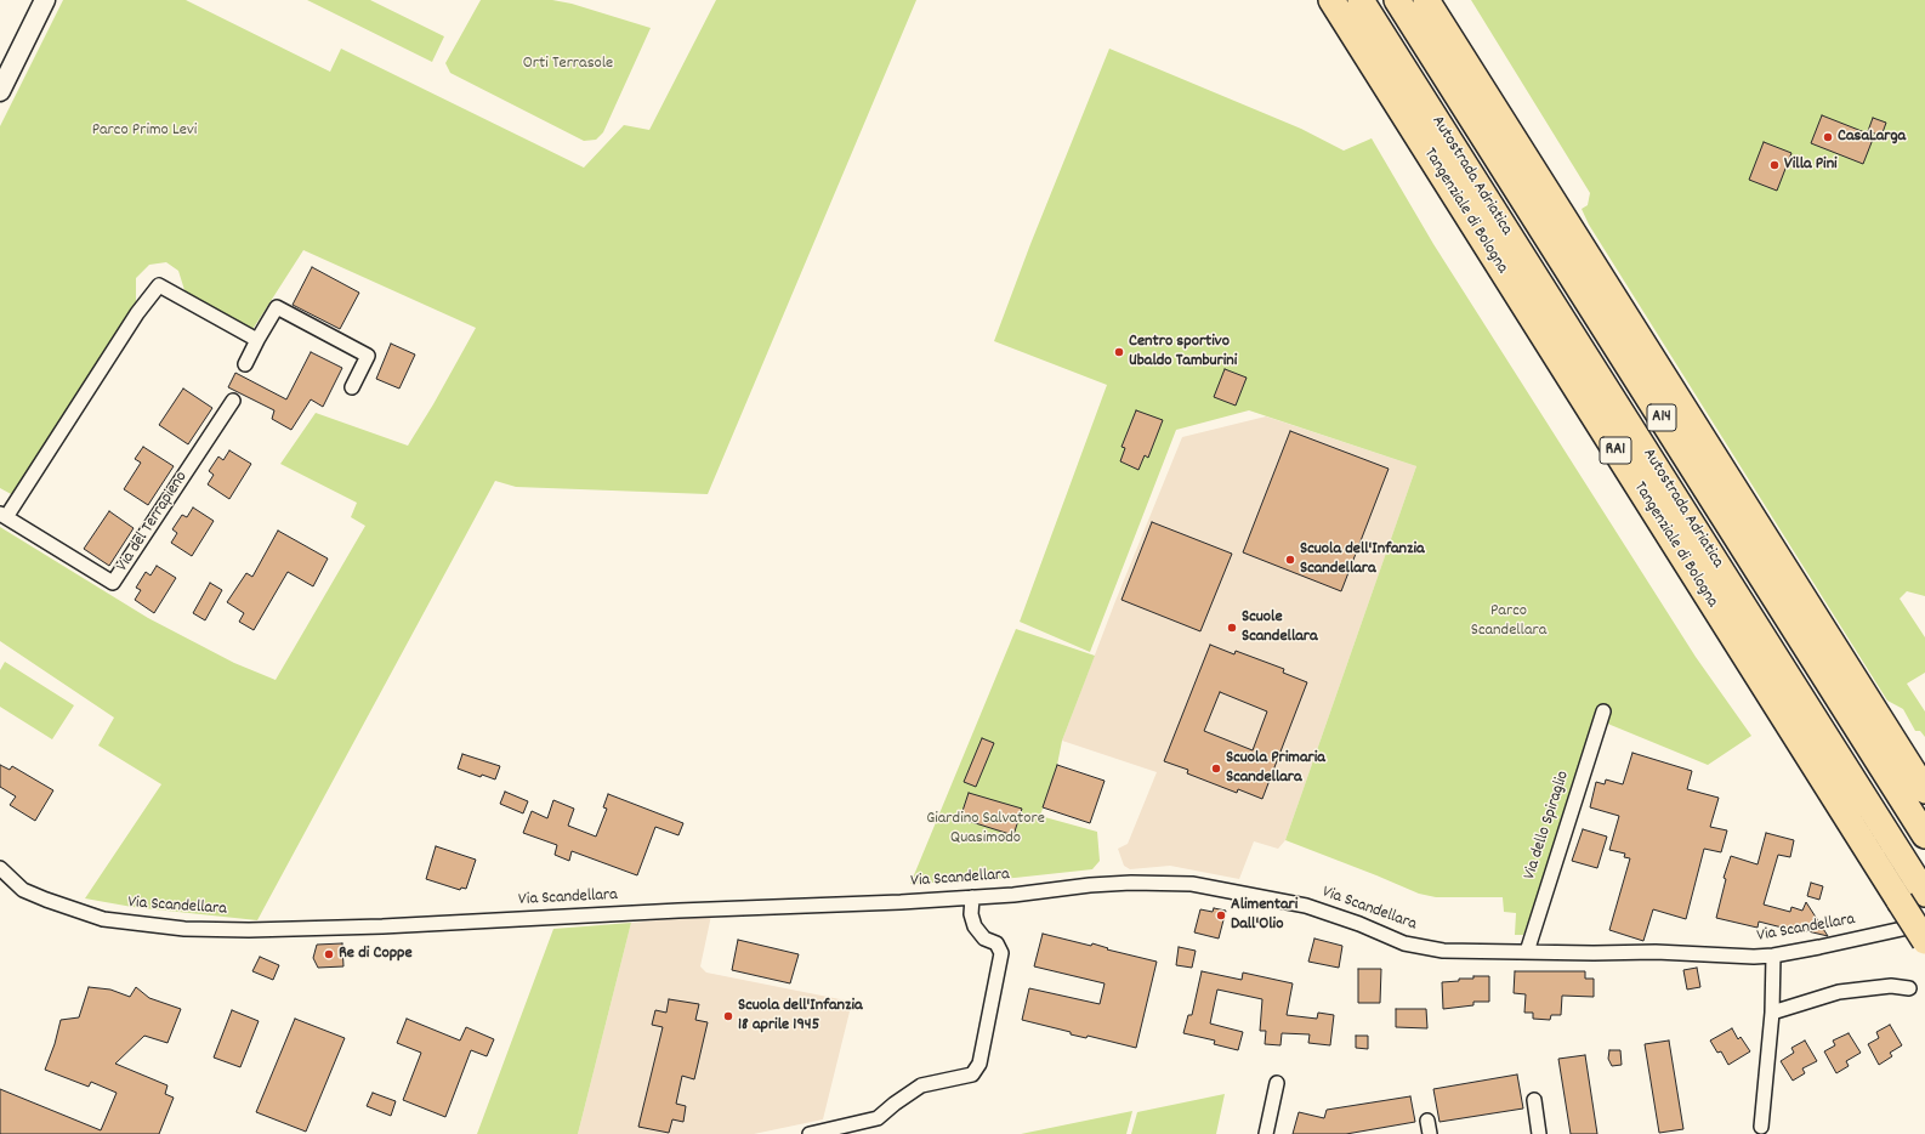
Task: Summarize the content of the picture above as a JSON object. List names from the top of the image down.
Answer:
{
  "streets": {
    "highway": [
      "Autostrada Adriatica",
      "Tangenziale di Bologna",
      "A14",
      "RA1"
    ],
    "street": ["Via del Terrapieno", "Via dello Spiraglio", "Via Scandellara"]
  },
  "crossings": [
    ["Via dello Spiraglio", "Via Scandellara"]
  ],
  "parks": [
    "Orti Terrasole",
    "Parco Primo Levi",
    "Parco Scandellara",
    "Giardino Salvatore Quasimodo"
  ],
  "places": [
    "CasaLarga",
    "Villa Pini",
    "Centro sportivo Ubaldo Tamburini",
    "Scuola dell'Infanzia Scandellara",
    "Scuole Scandellara",
    "Scuola Primaria Scandellara",
    "Alimentari Dall'Olio",
    "Re di Coppe",
    "Scuola dell'Infanzia 18 aprile 1945"
  ]
}
